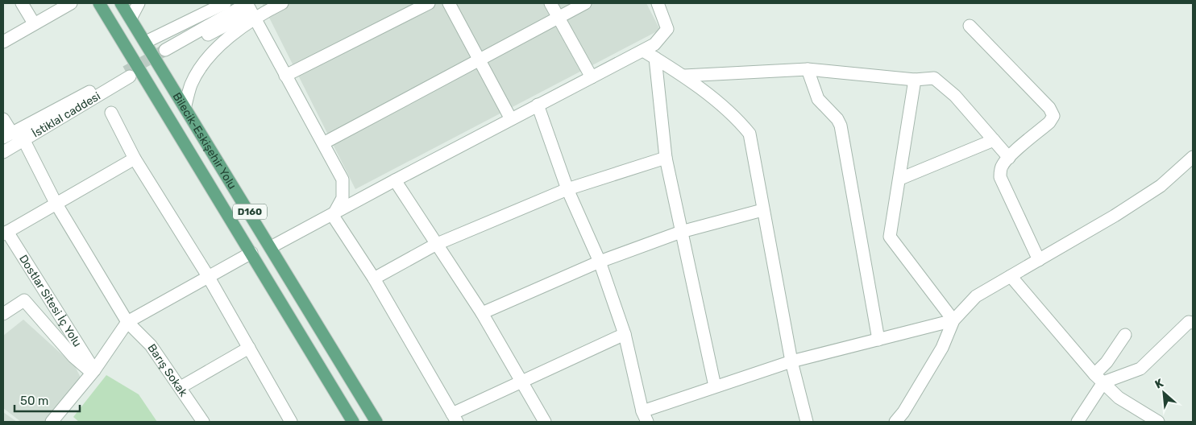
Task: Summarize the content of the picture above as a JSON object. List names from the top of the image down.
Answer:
{
  "streets": {
    "main road": ["Bilecik-Eskişehir Yolu", "D160"],
    "street": ["İstiklal caddesi", "Dostlar Sitesi İç Yolu", "Barış Sokak"]
  },
  "crossings": [
    ["İstiklal caddesi", "Barış Sokak"]
  ],
  "scale_bar": "50 m",
  "north": "top left"
}
